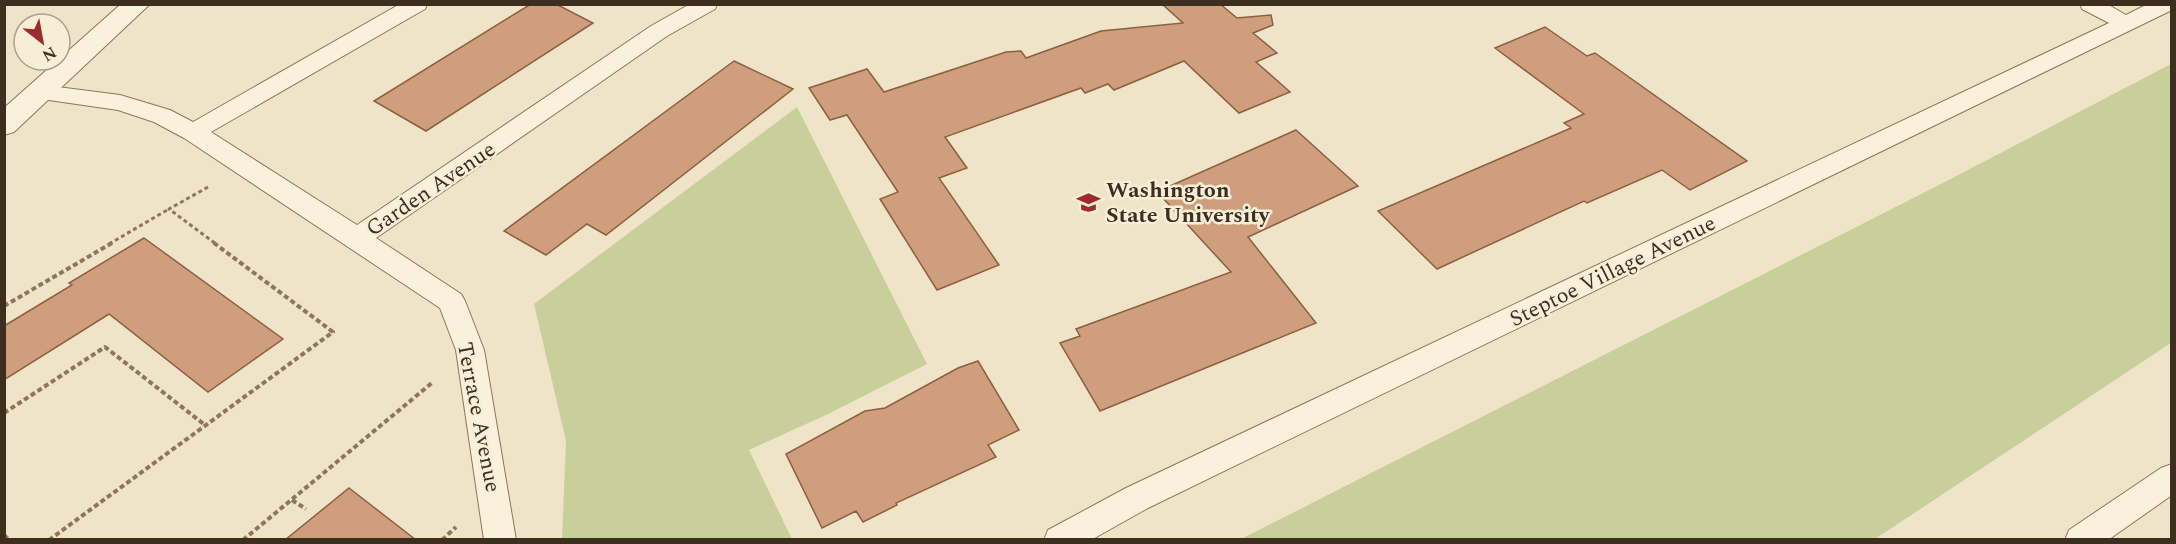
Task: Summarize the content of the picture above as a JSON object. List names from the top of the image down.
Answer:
{
  "streets": {
    "lane": ["Garden Avenue", "Steptoe Village Avenue", "Terrace Avenue"]
  },
  "crossings": [
    ["Garden Avenue", "Terrace Avenue"]
  ],
  "places": {
    "school or university": ["Washington State University"]
  },
  "north": "bottom right"
}
